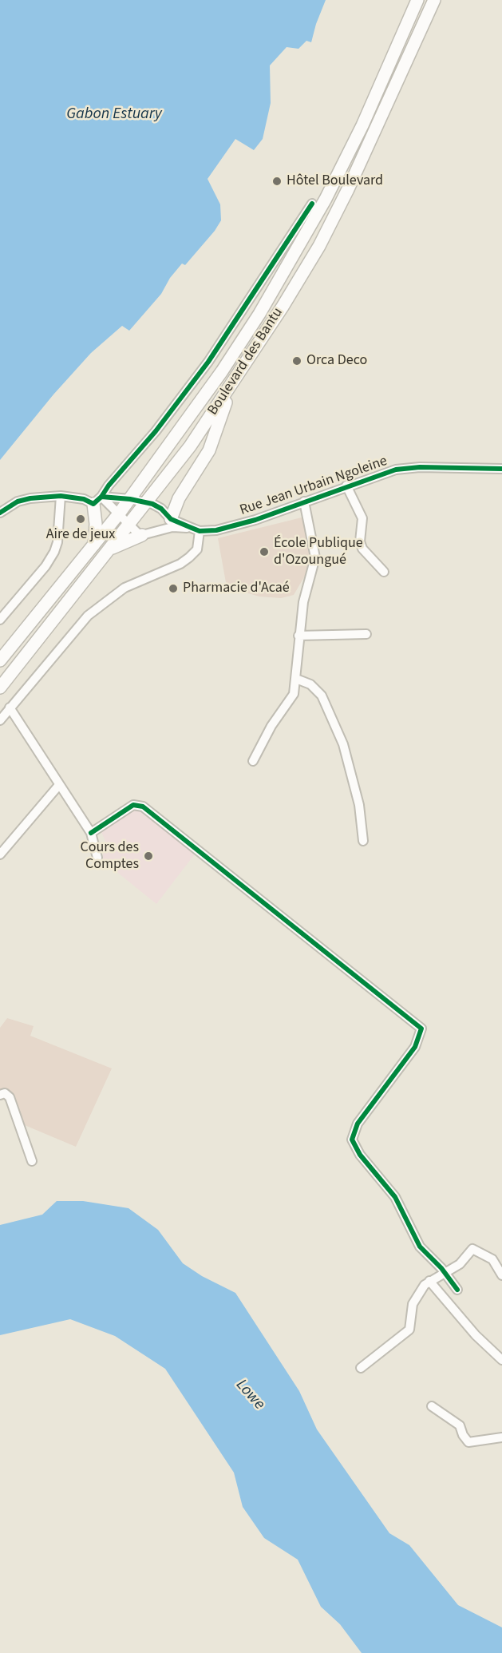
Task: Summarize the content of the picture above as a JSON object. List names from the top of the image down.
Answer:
{
  "streets": {
    "highway": ["Boulevard des Bantu"],
    "street": ["Rue Jean Urbain Ngoleine"]
  },
  "water": ["Gabon Estuary", "Lowe"],
  "places": [
    "Hôtel Boulevard",
    "Orca Deco",
    "Aire de jeux",
    "École Publique d'Ozoungué",
    "Pharmacie d'Acaé",
    "Cours des Comptes"
  ]
}
